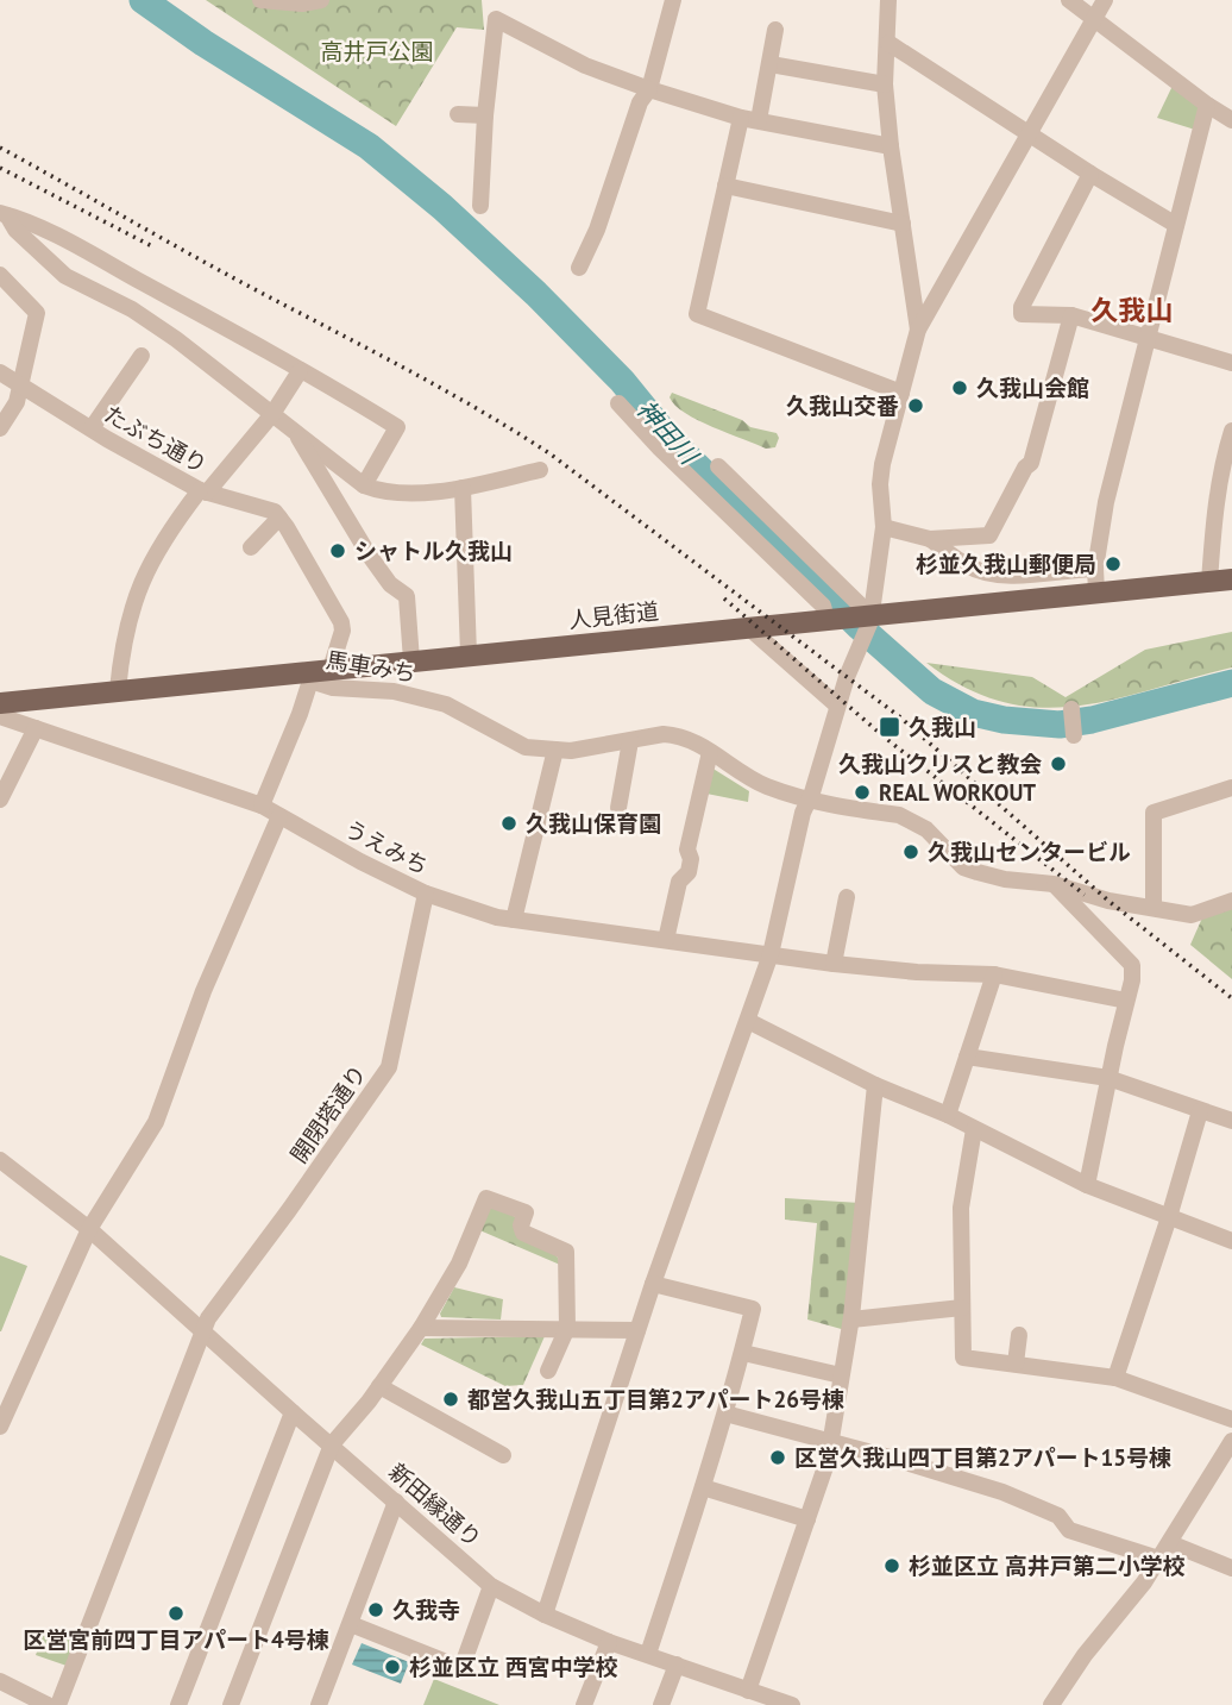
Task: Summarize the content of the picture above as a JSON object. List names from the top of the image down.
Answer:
{
  "streets": {
    "main road": ["人見街道"],
    "street": [
      "たぶち通り",
      "馬車みち",
      "うえみち",
      "開閉塔通り",
      "新田縁通り"
    ]
  },
  "crossings": [
    ["人見街道", "馬車みち"],
    ["うえみち", "開閉塔通り"],
    ["開閉塔通り", "新田縁通り"]
  ],
  "districts": ["久我山"],
  "water": ["神田川"],
  "parks": ["高井戸公園"],
  "places": {
    "other": [
      "久我山会館",
      "久我山交番",
      "シャトル久我山",
      "杉並久我山郵便局",
      "久我山クリスと教会",
      "REAL WORKOUT",
      "久我山保育園",
      "久我山センタービル",
      "都営久我山五丁目第2アパート26号棟",
      "区営久我山四丁目第2アパート15号棟",
      "杉並区立 高井戸第二小学校",
      "久我寺",
      "区営宮前四丁目アパート4号棟",
      "杉並区立 西宮中学校"
    ],
    "transit": ["久我山"]
  }
}
